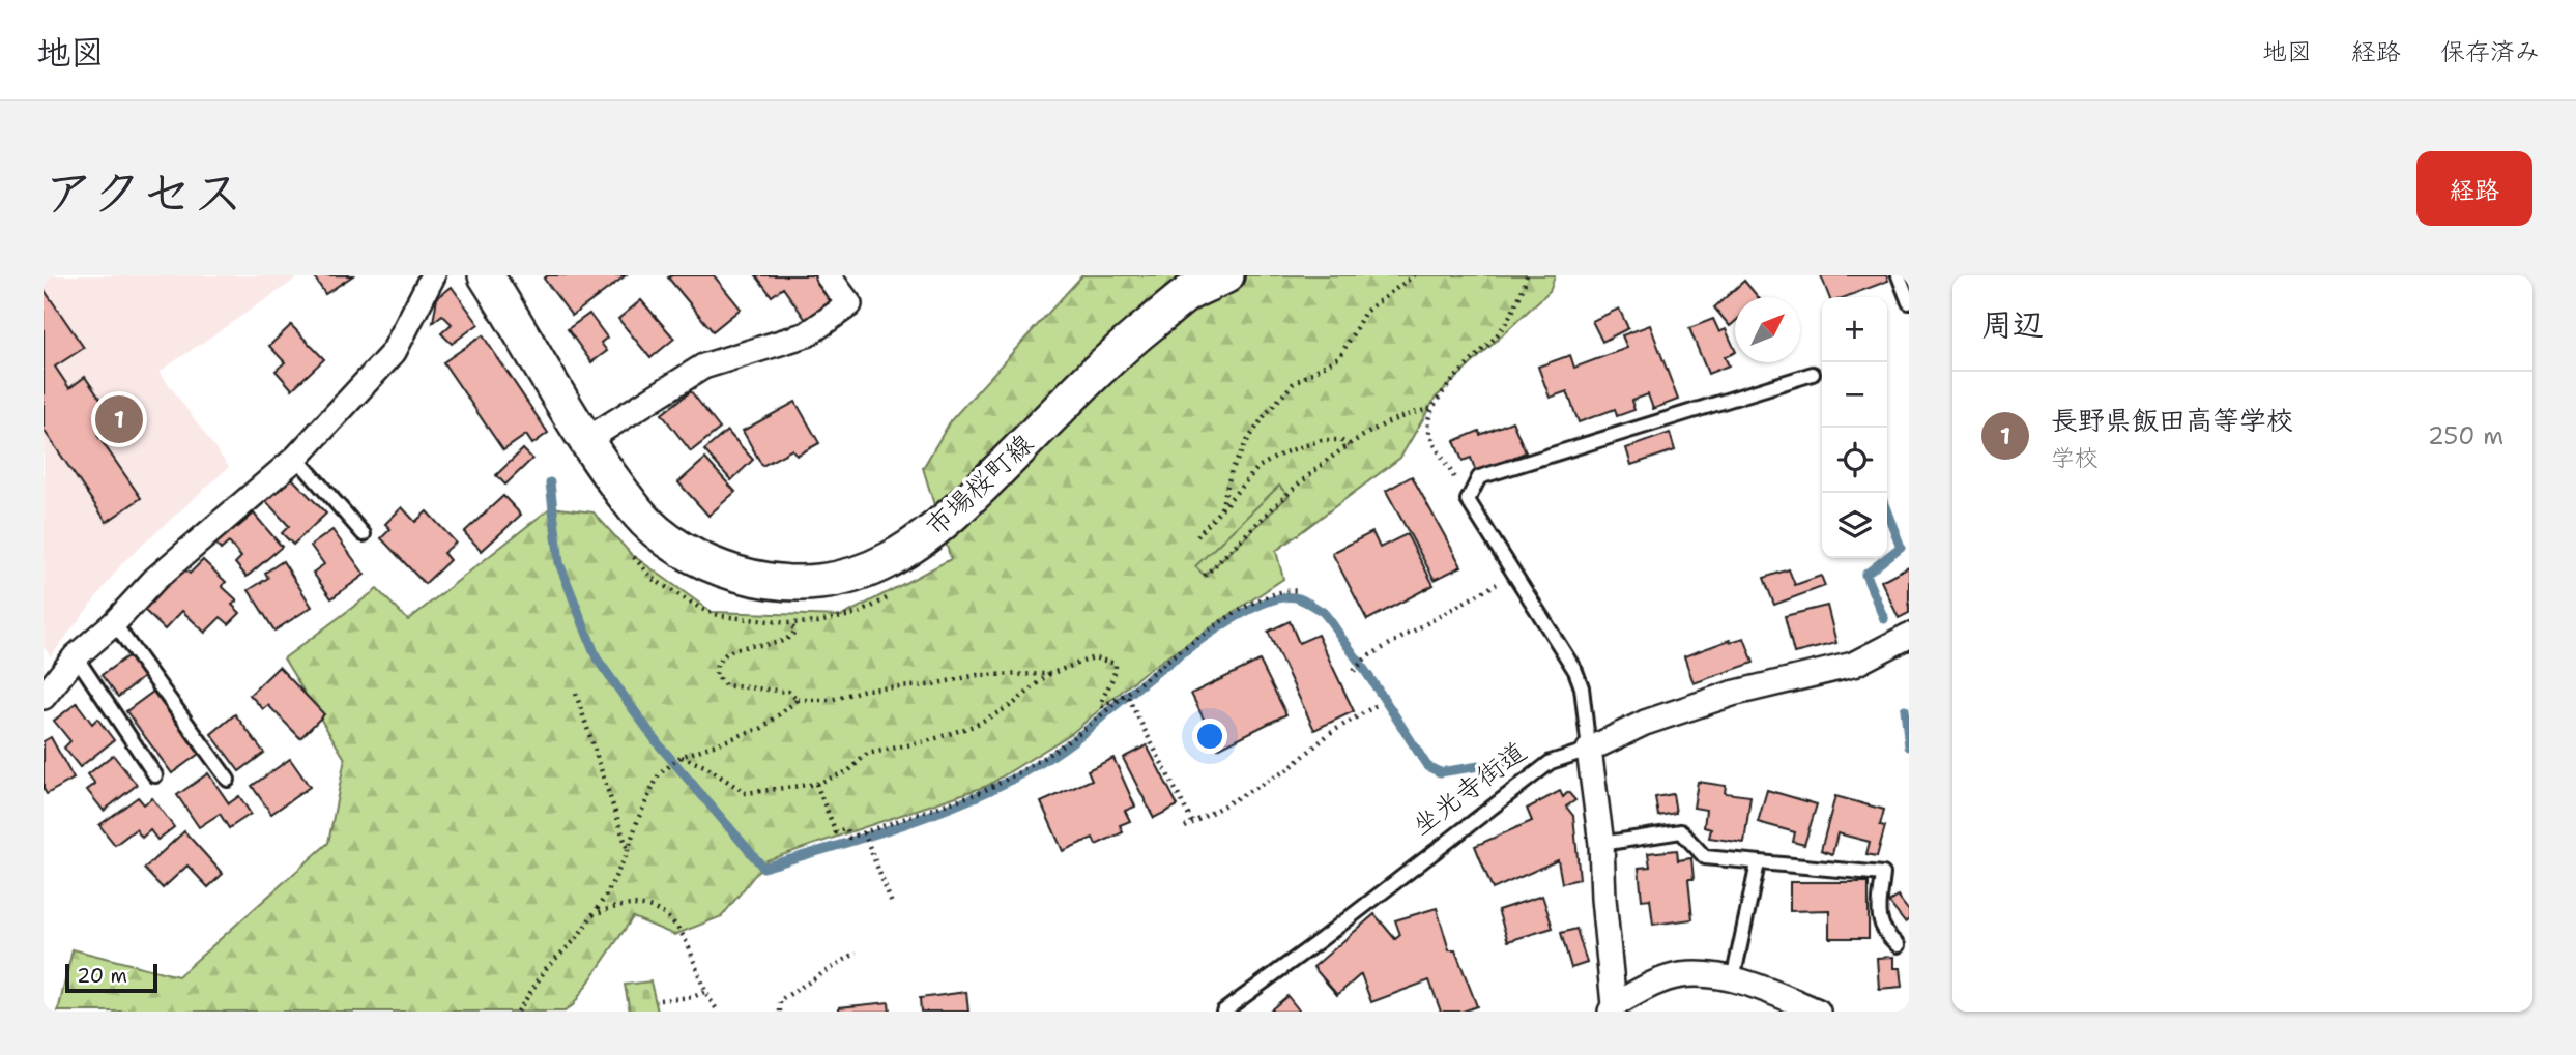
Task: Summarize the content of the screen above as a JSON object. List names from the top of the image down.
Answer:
{
  "streets": {
    "main road": ["市場桜町線"],
    "street": ["坐光寺街道"]
  },
  "scale_bar": "20 m",
  "north": "top right",
  "page": {
    "header": "地図",
    "nav": ["地図", "経路", "保存済み"],
    "title": "アクセス",
    "buttons": "経路",
    "heading": "周辺",
    "map_buttons": ["+", "−"],
    "list": [
      {
        "mark": "1",
        "name": "長野県飯田高等学校",
        "note": "学校",
        "value": "250 m"
      }
    ],
    "pins": "1",
    "scale": "20 m"
  }
}
